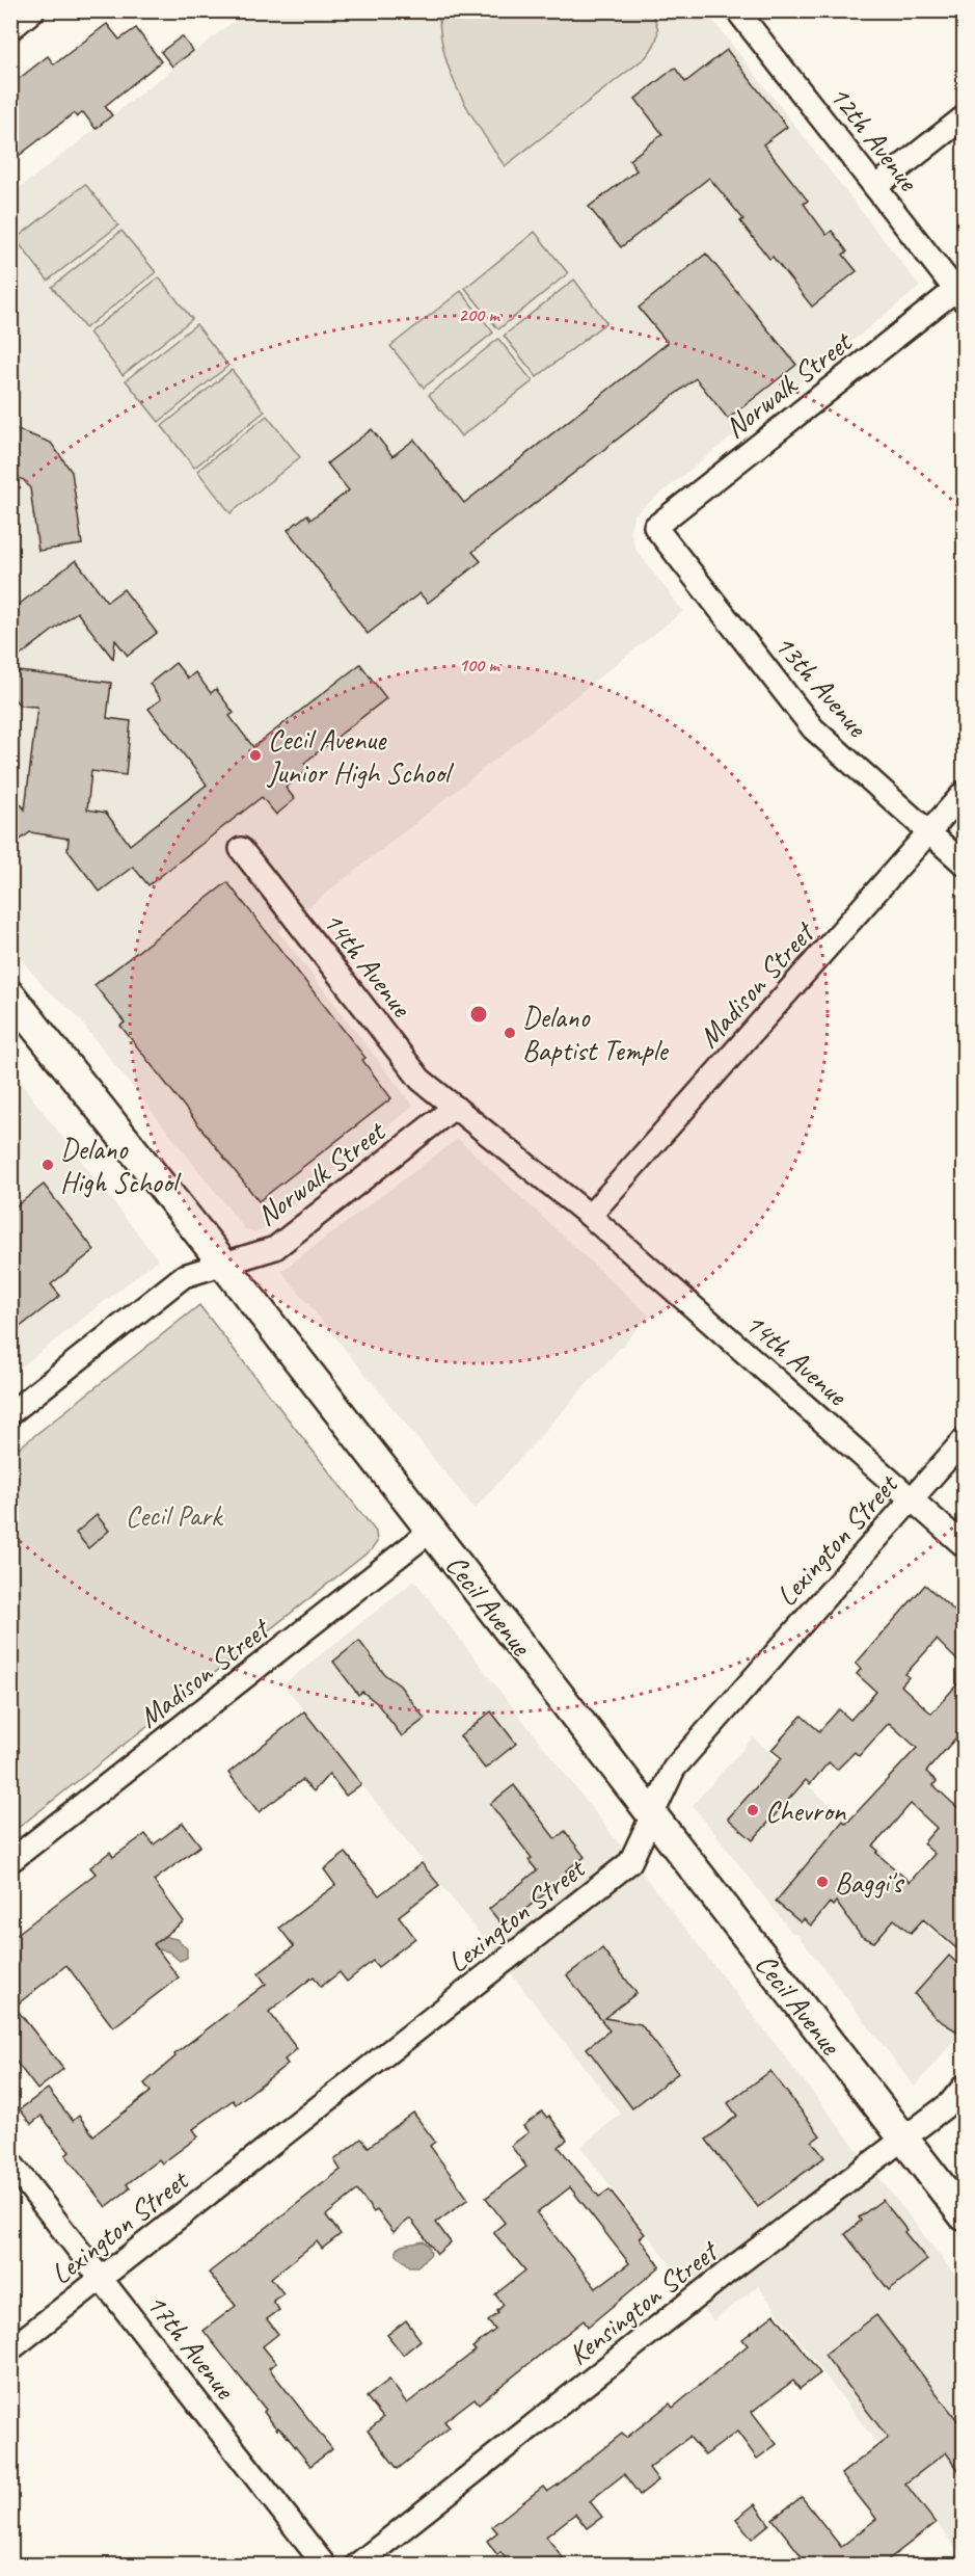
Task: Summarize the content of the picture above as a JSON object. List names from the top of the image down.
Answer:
{
  "streets": {
    "main road": ["Cecil Avenue"],
    "street": [
      "12th Avenue",
      "Norwalk Street",
      "13th Avenue",
      "14th Avenue",
      "Madison Street",
      "Lexington Street",
      "Kensington Street",
      "17th Avenue"
    ]
  },
  "crossings": [
    ["12th Avenue", "Norwalk Street"],
    ["Norwalk Street", "13th Avenue"],
    ["Norwalk Street", "14th Avenue"],
    ["Norwalk Street", "Cecil Avenue"],
    ["13th Avenue", "Madison Street"],
    ["14th Avenue", "Madison Street"],
    ["14th Avenue", "Lexington Street"],
    ["Madison Street", "Cecil Avenue"],
    ["Lexington Street", "Cecil Avenue"],
    ["Lexington Street", "17th Avenue"],
    ["Cecil Avenue", "Kensington Street"]
  ],
  "parks": ["Cecil Park"],
  "places": [
    "Cecil Avenue Junior High School",
    "Delano Baptist Temple",
    "Delano High School",
    "Chevron",
    "Baggi's"
  ],
  "rings": ["200 m", "100 m"]
}
